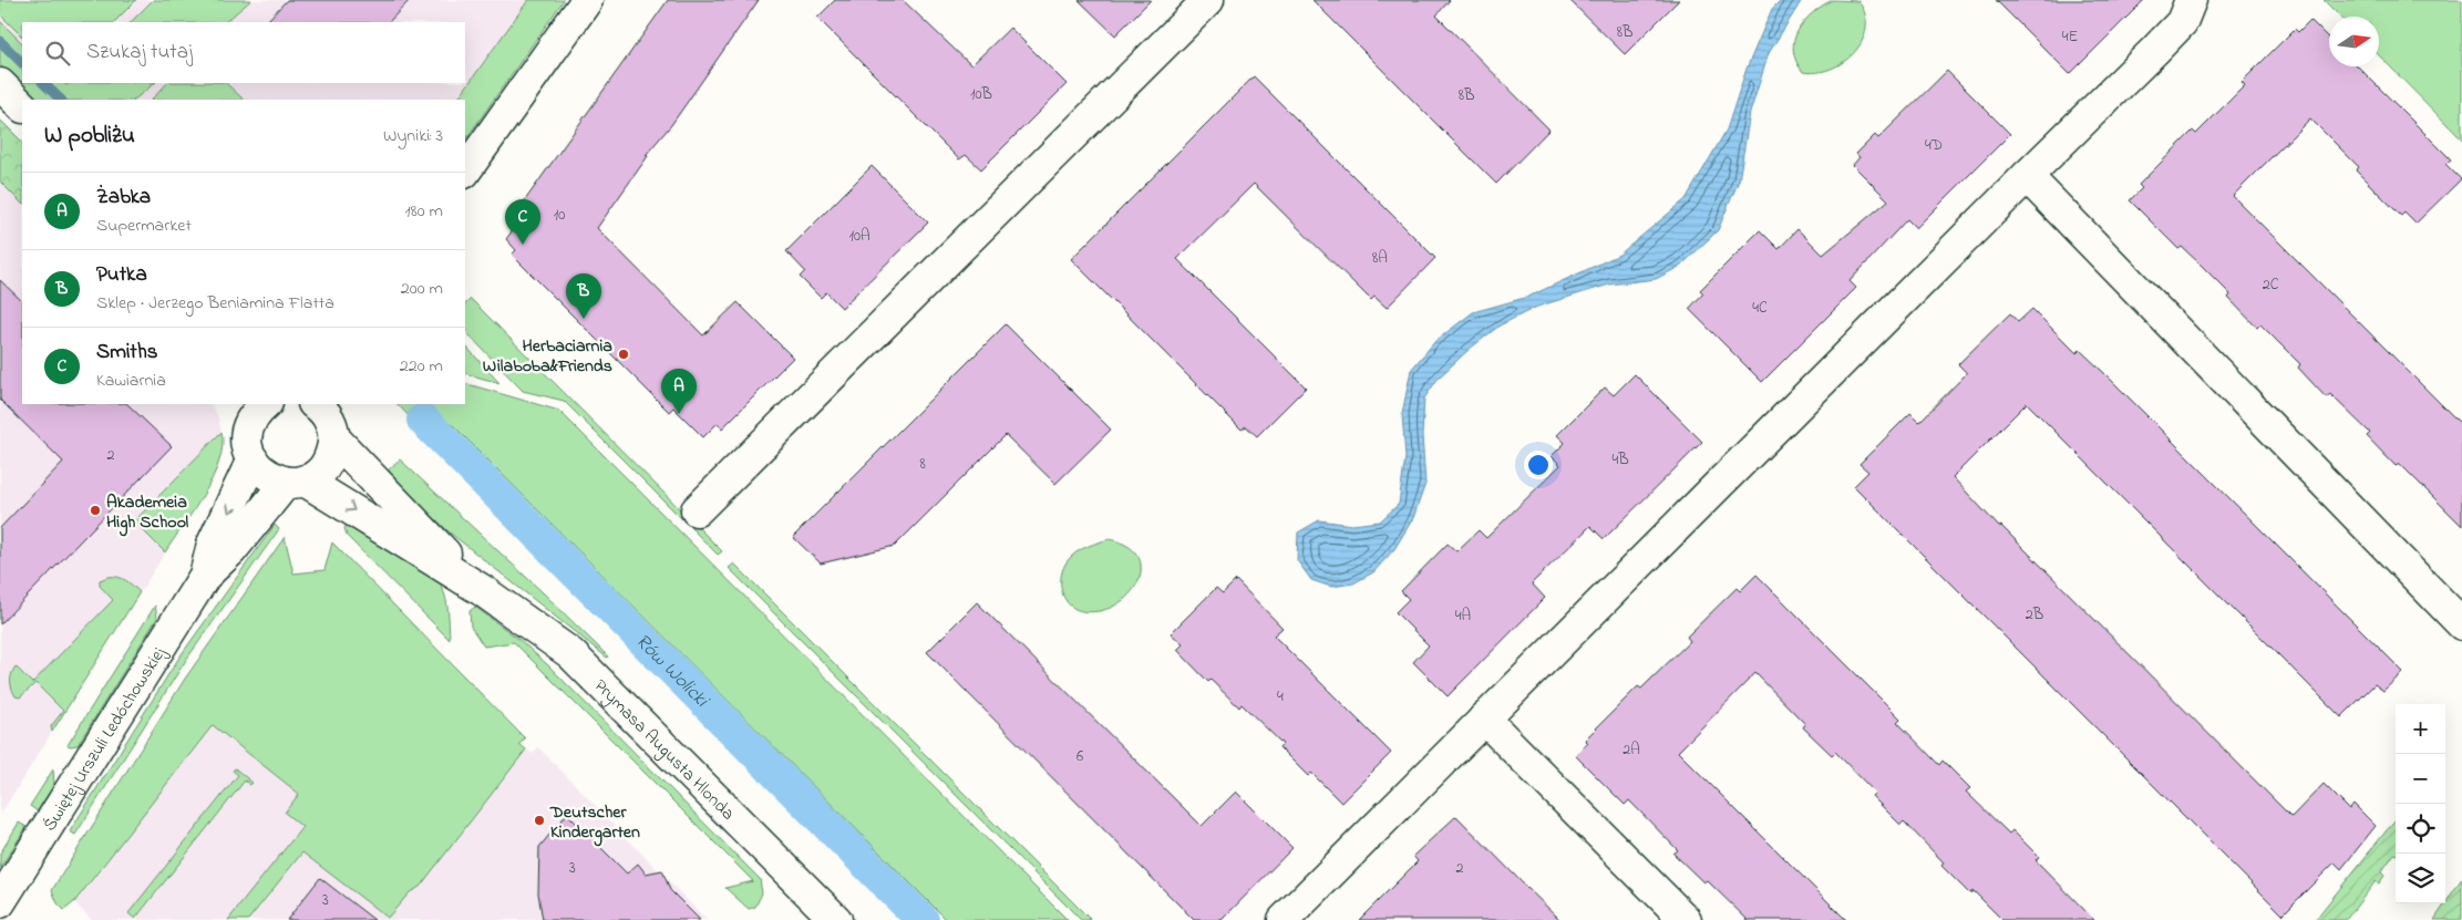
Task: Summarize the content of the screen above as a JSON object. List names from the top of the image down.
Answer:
{
  "streets": {
    "street": ["Świętej Urszuli Ledóchowskiej", "Prymasa Augusta Hlonda"]
  },
  "crossings": [
    ["Świętej Urszuli Ledóchowskiej", "Prymasa Augusta Hlonda"]
  ],
  "water": ["Rów Wolicki"],
  "places": ["Herbaciarnia Wilaboba&Friends", "Akademeia High School", "Deutscher Kindergarten"],
  "house_numbers": [
    "8B",
    "4E",
    "10B",
    "8B",
    "4D",
    "10",
    "10A",
    "8A",
    "2C",
    "4C",
    "2",
    "4B",
    "8",
    "2B",
    "4A",
    "4",
    "2A",
    "6",
    "3",
    "2",
    "3"
  ],
  "north": "right",
  "page": {
    "search": "Szukaj tutaj",
    "heading": ["W pobliżu", "Wyniki: 3"],
    "list": [
      {
        "mark": "A",
        "name": "Żabka",
        "note": "Supermarket",
        "value": "180 m"
      },
      {
        "mark": "B",
        "name": "Putka",
        "note": "Sklep · Jerzego Beniamina Flatta",
        "value": "200 m"
      },
      {
        "mark": "C",
        "name": "Smiths",
        "note": "Kawiarnia",
        "value": "220 m"
      }
    ],
    "pins": ["C", "B", "A"],
    "map_buttons": ["+", "−"]
  }
}
